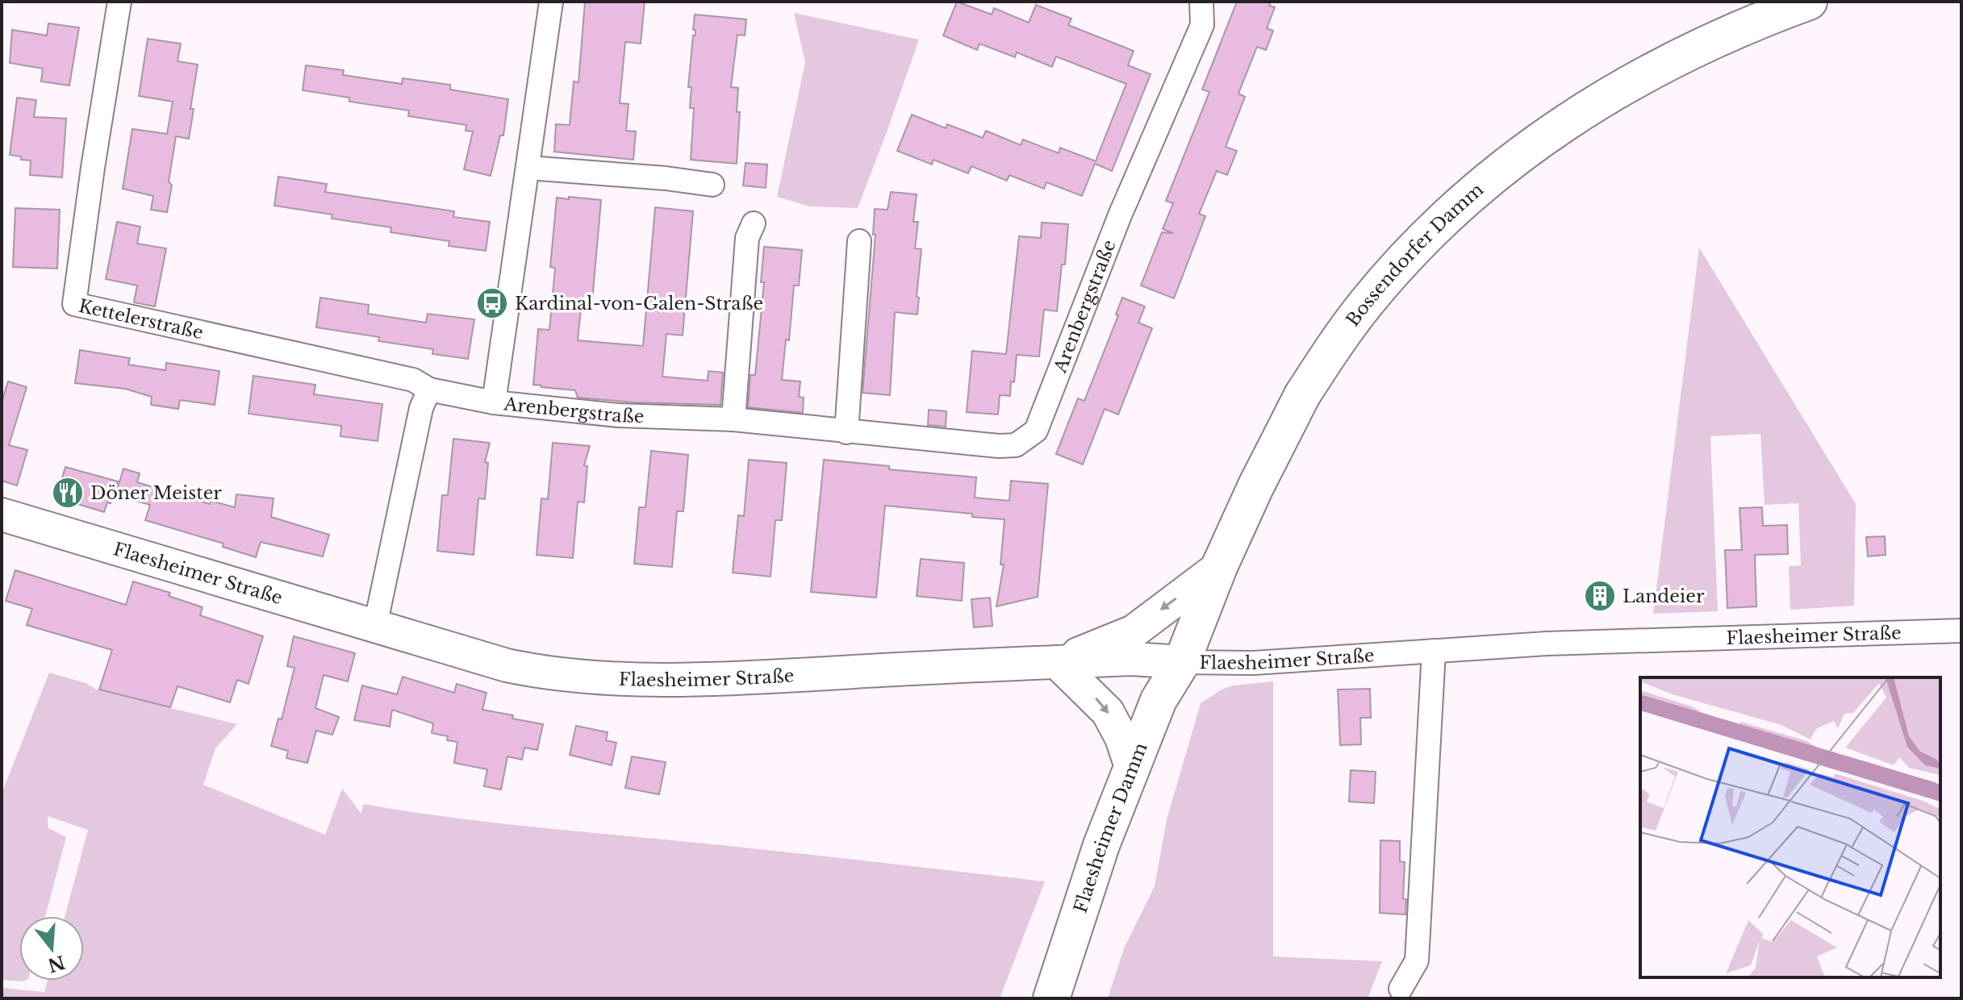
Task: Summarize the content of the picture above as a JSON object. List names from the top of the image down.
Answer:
{
  "streets": {
    "main road": ["Bossendorfer Damm", "Flaesheimer Straße", "Flaesheimer Damm"],
    "street": ["Arenbergstraße", "Kettelerstraße"]
  },
  "crossings": [
    ["Bossendorfer Damm", "Flaesheimer Straße"],
    ["Bossendorfer Damm", "Flaesheimer Damm"],
    ["Flaesheimer Straße", "Flaesheimer Damm"]
  ],
  "places": {
    "bus stop": ["Kardinal-von-Galen-Straße"],
    "restaurant": ["Döner Meister"],
    "building": ["Landeier"]
  },
  "north": "bottom"
}
